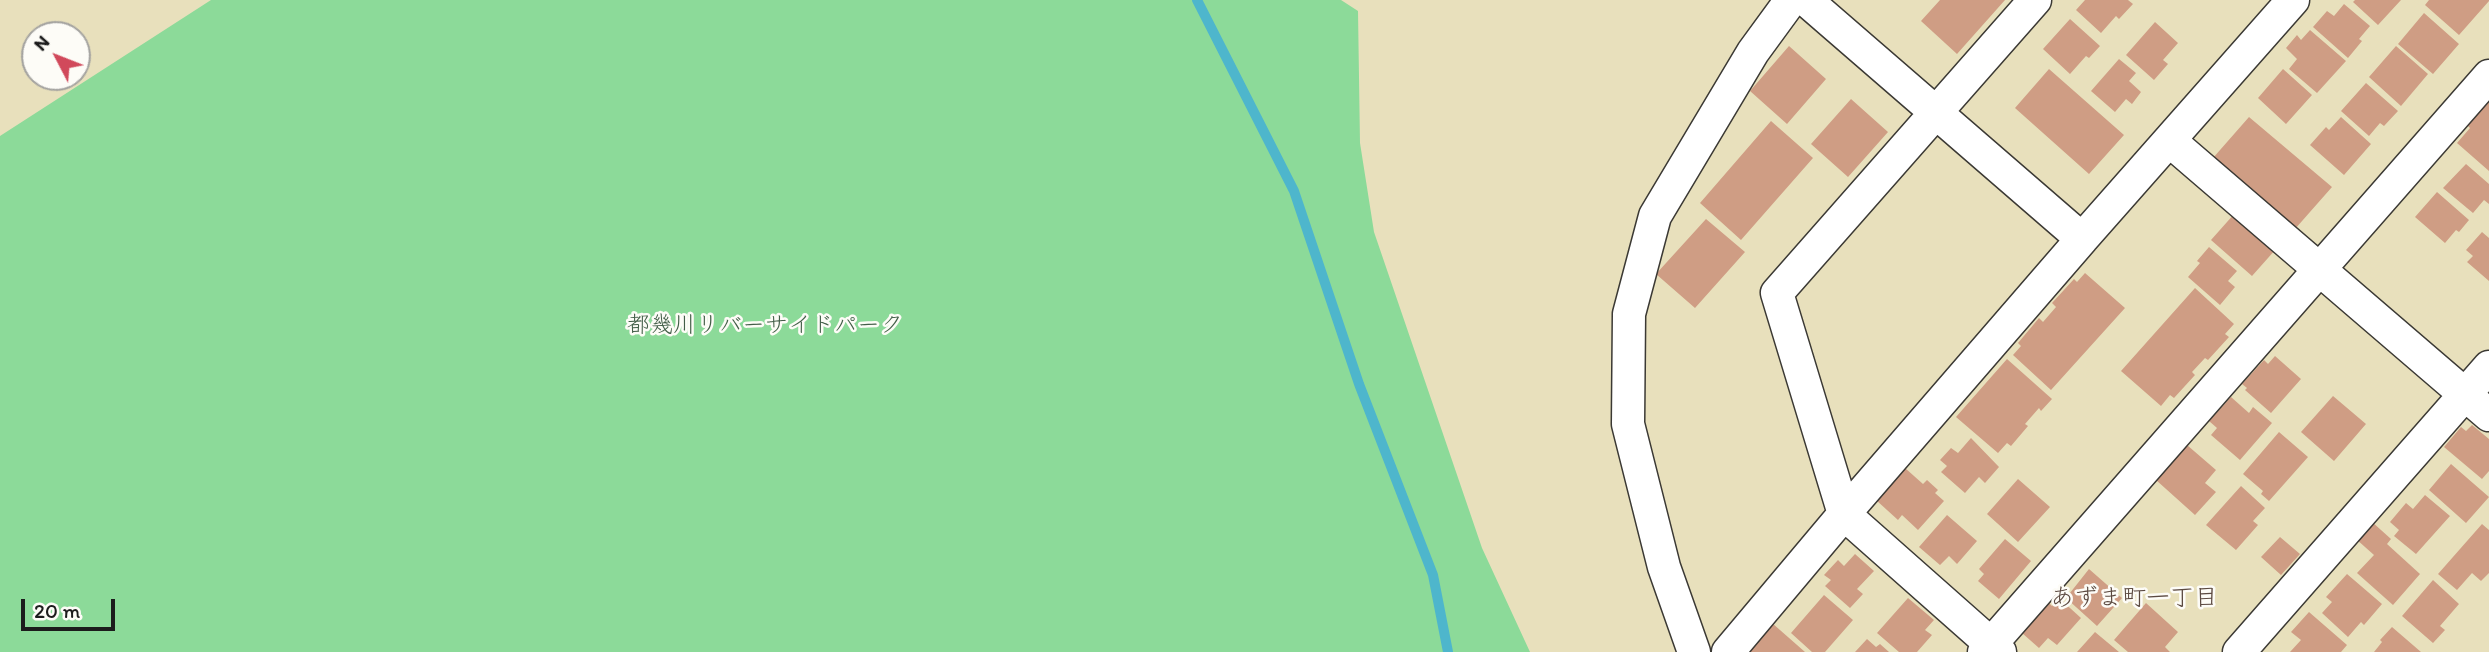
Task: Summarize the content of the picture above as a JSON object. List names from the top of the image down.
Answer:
{
  "districts": ["あずま町一丁目"],
  "parks": ["都幾川リバーサイドパーク"],
  "scale_bar": "20 m",
  "north": "top left"
}
